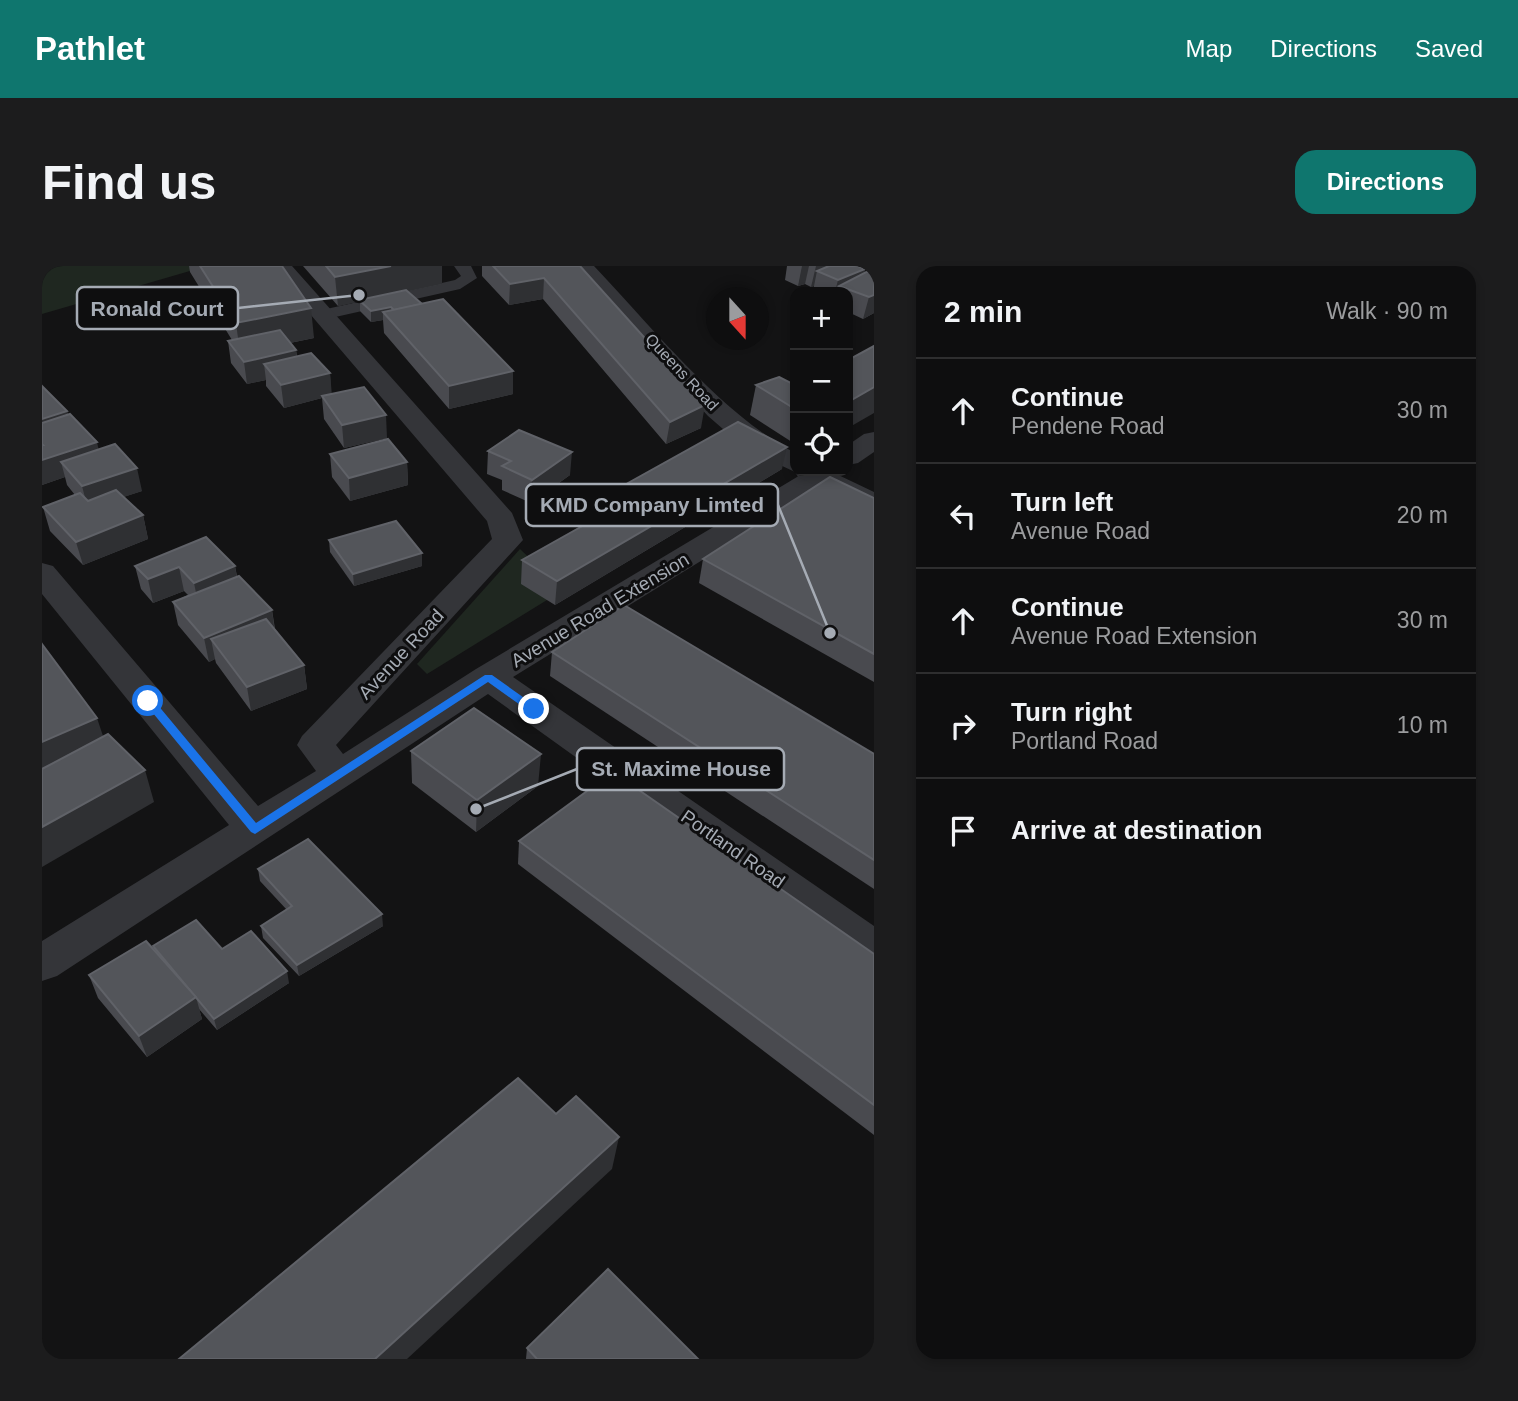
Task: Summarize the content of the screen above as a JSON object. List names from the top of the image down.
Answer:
{
  "streets": {
    "street": [
      "Queens Road",
      "Avenue Road Extension",
      "Avenue Road",
      "Portland Road"
    ]
  },
  "crossings": [
    ["Avenue Road Extension", "Avenue Road"],
    ["Avenue Road Extension", "Portland Road"]
  ],
  "places": ["Ronald Court", "KMD Company Limted", "St. Maxime House"],
  "north": "bottom",
  "page": {
    "header": "Pathlet",
    "nav": ["Map", "Directions", "Saved"],
    "buttons": "Directions",
    "title": "Find us",
    "heading": ["2 min", "Walk · 90 m"],
    "map_buttons": ["+", "−"],
    "list": [
      ["Continue", "Pendene Road", "30 m"],
      ["Turn left", "Avenue Road", "20 m"],
      ["Continue", "Avenue Road Extension", "30 m"],
      ["Turn right", "Portland Road", "10 m"],
      "Arrive at destination"
    ]
  }
}
